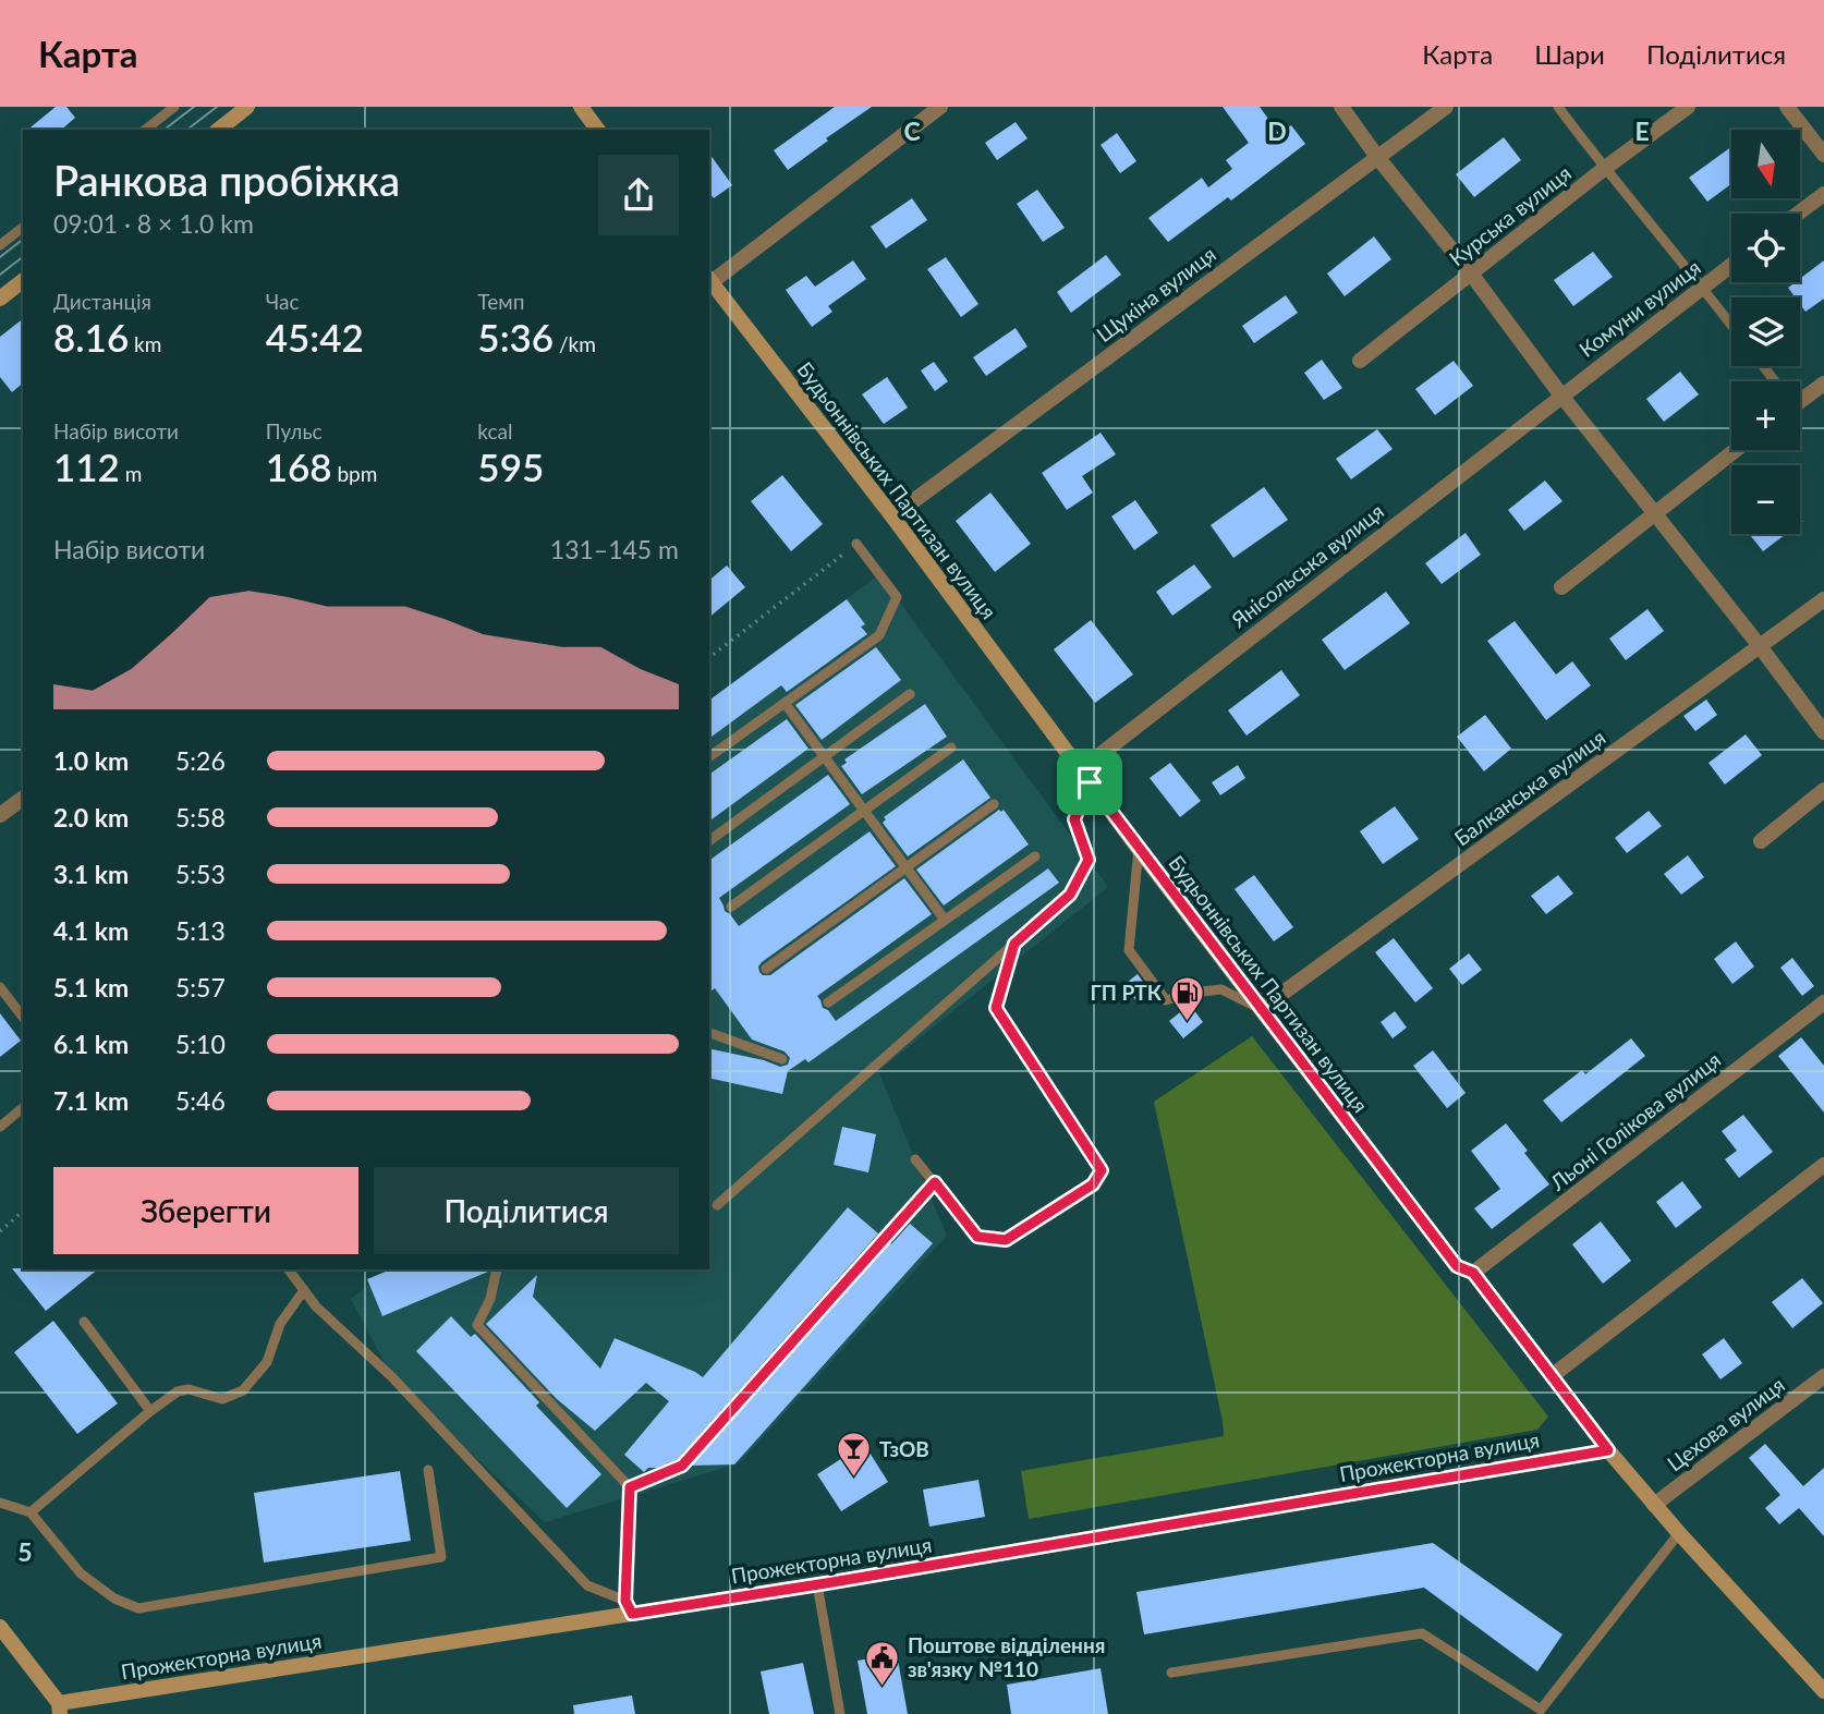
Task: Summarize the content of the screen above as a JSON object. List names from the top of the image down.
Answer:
{
  "streets": {
    "main road": ["Будьоннівських Партизан вулиця", "Прожекторна вулиця"],
    "street": [
      "Курська вулиця",
      "Щукіна вулиця",
      "Комуни вулиця",
      "Янісольська вулиця",
      "Балканська вулиця",
      "Льоні Голікова вулиця",
      "Цехова вулиця"
    ]
  },
  "crossings": [
    ["Щукіна вулиця", "Будьоннівських Партизан вулиця"],
    ["Комуни вулиця", "Янісольська вулиця"],
    ["Будьоннівських Партизан вулиця", "Янісольська вулиця"],
    ["Будьоннівських Партизан вулиця", "Балканська вулиця"],
    ["Будьоннівських Партизан вулиця", "Льоні Голікова вулиця"],
    ["Будьоннівських Партизан вулиця", "Цехова вулиця"],
    ["Будьоннівських Партизан вулиця", "Прожекторна вулиця"]
  ],
  "places": {
    "fuel station": ["ГП РТК"],
    "bar": ["ТзОВ"],
    "public building": ["Поштове відділення зв'язку №110"]
  },
  "north": "bottom",
  "page": {
    "header": "Карта",
    "nav": ["Карта", "Шари", "Поділитися"],
    "map_buttons": ["+", "−"],
    "heading": ["Ранкова пробіжка", "09:01 · 8 × 1.0 km"],
    "stats": [
      ["Дистанція", "8.16 km"],
      ["Час", "45:42"],
      ["Темп", "5:36 /km"],
      ["Набір висоти", "112 m"],
      ["Пульс", "168 bpm"],
      ["kcal", "595"]
    ],
    "chart": ["Набір висоти", "131–145 m"],
    "list": [
      {
        "name": "1.0 km",
        "note": "5:26"
      },
      {
        "name": "2.0 km",
        "note": "5:58"
      },
      {
        "name": "3.1 km",
        "note": "5:53"
      },
      {
        "name": "4.1 km",
        "note": "5:13"
      },
      {
        "name": "5.1 km",
        "note": "5:57"
      },
      {
        "name": "6.1 km",
        "note": "5:10"
      },
      {
        "name": "7.1 km",
        "note": "5:46"
      }
    ],
    "buttons": ["Зберегти", "Поділитися"]
  },
  "grid": {
    "columns": ["C", "D", "E"],
    "rows": ["5"]
  }
}
